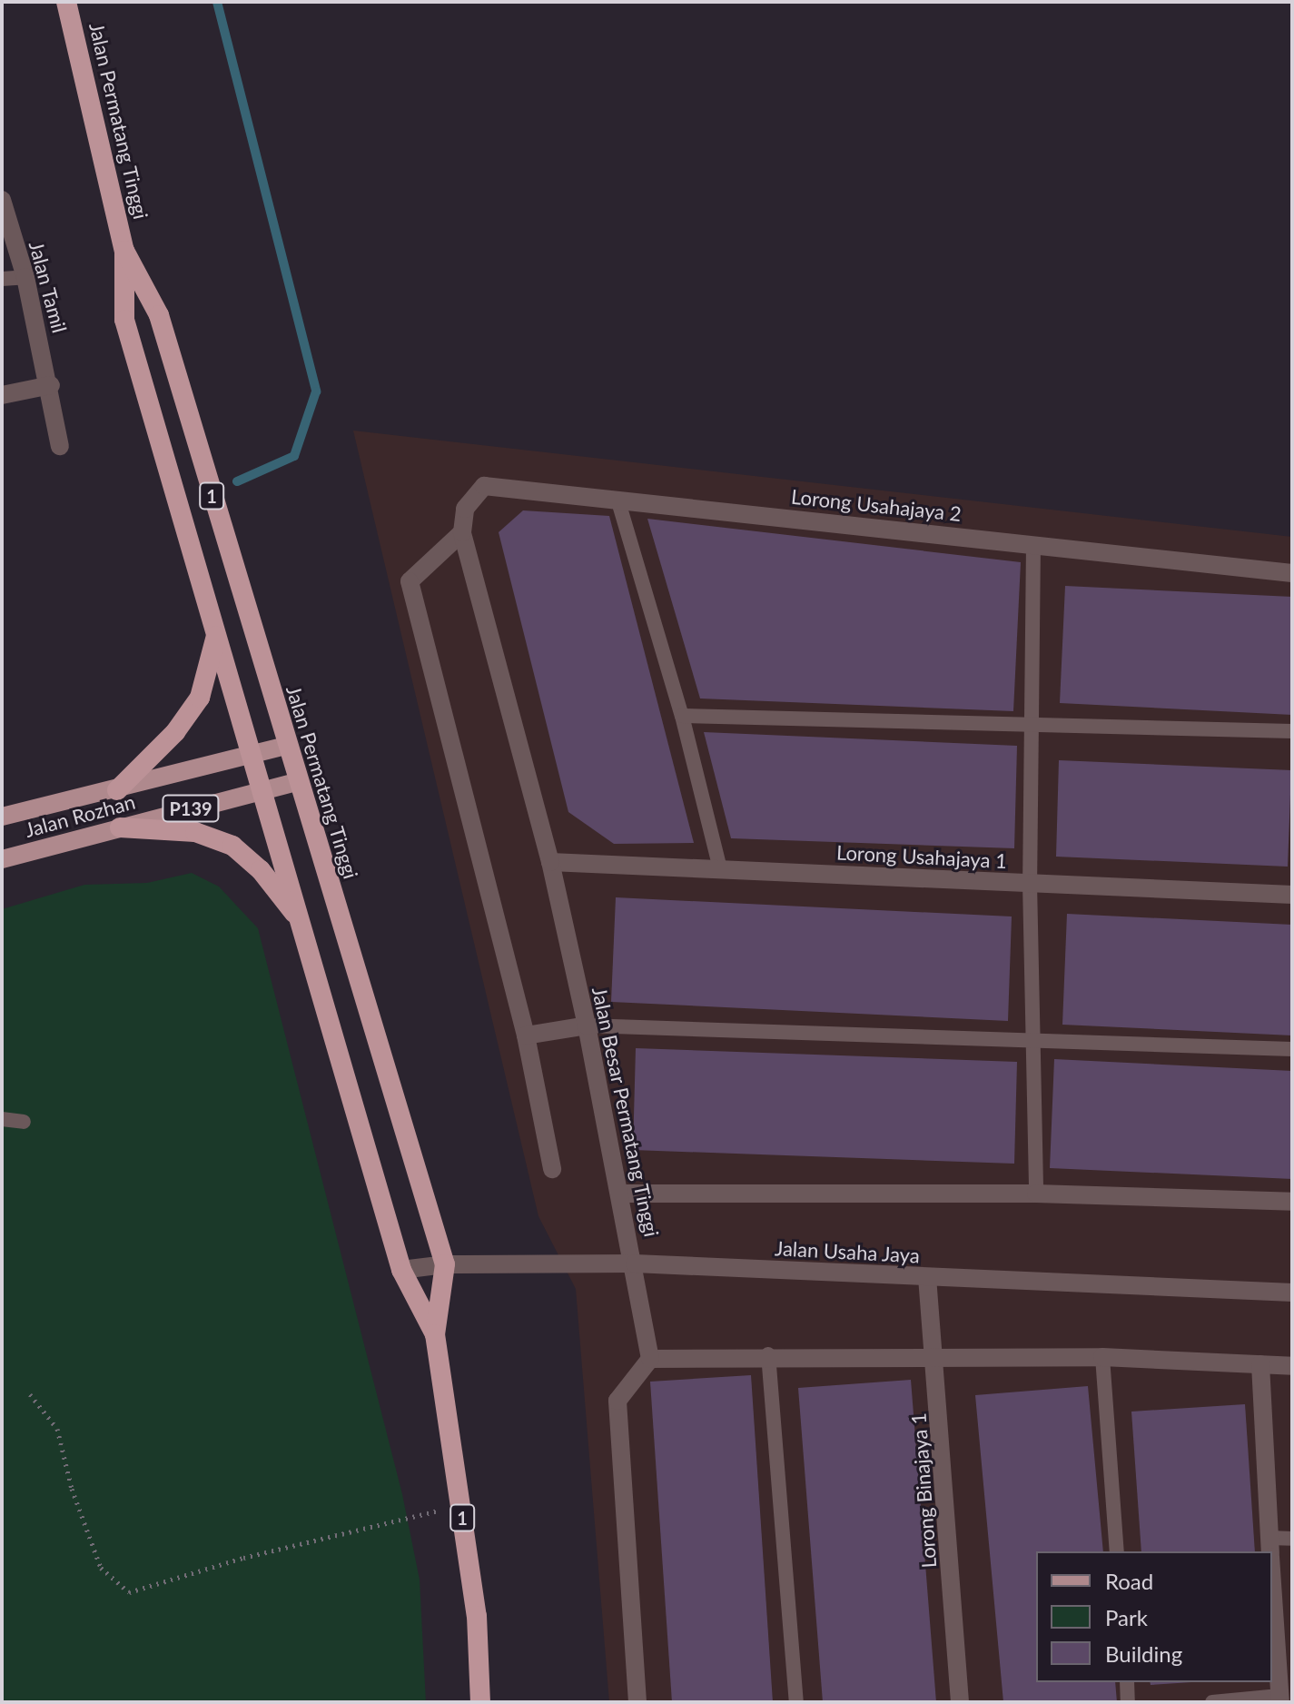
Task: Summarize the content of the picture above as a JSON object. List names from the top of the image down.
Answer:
{
  "streets": {
    "highway": ["Jalan Permatang Tinggi", "1"],
    "main road": ["P139", "Jalan Rozhan"],
    "street": [
      "Jalan Tamil",
      "Lorong Usahajaya 2",
      "Lorong Usahajaya 1",
      "Jalan Besar Permatang Tinggi",
      "Jalan Usaha Jaya",
      "Lorong Binajaya 1"
    ]
  },
  "crossings": [
    ["Jalan Permatang Tinggi", "Jalan Rozhan"],
    ["Jalan Permatang Tinggi", "Jalan Usaha Jaya"],
    ["Lorong Usahajaya 2", "Jalan Besar Permatang Tinggi"],
    ["Lorong Usahajaya 1", "Jalan Besar Permatang Tinggi"],
    ["Jalan Besar Permatang Tinggi", "Jalan Usaha Jaya"],
    ["Jalan Usaha Jaya", "Lorong Binajaya 1"]
  ],
  "legend": ["Road", "Park", "Building"]
}
